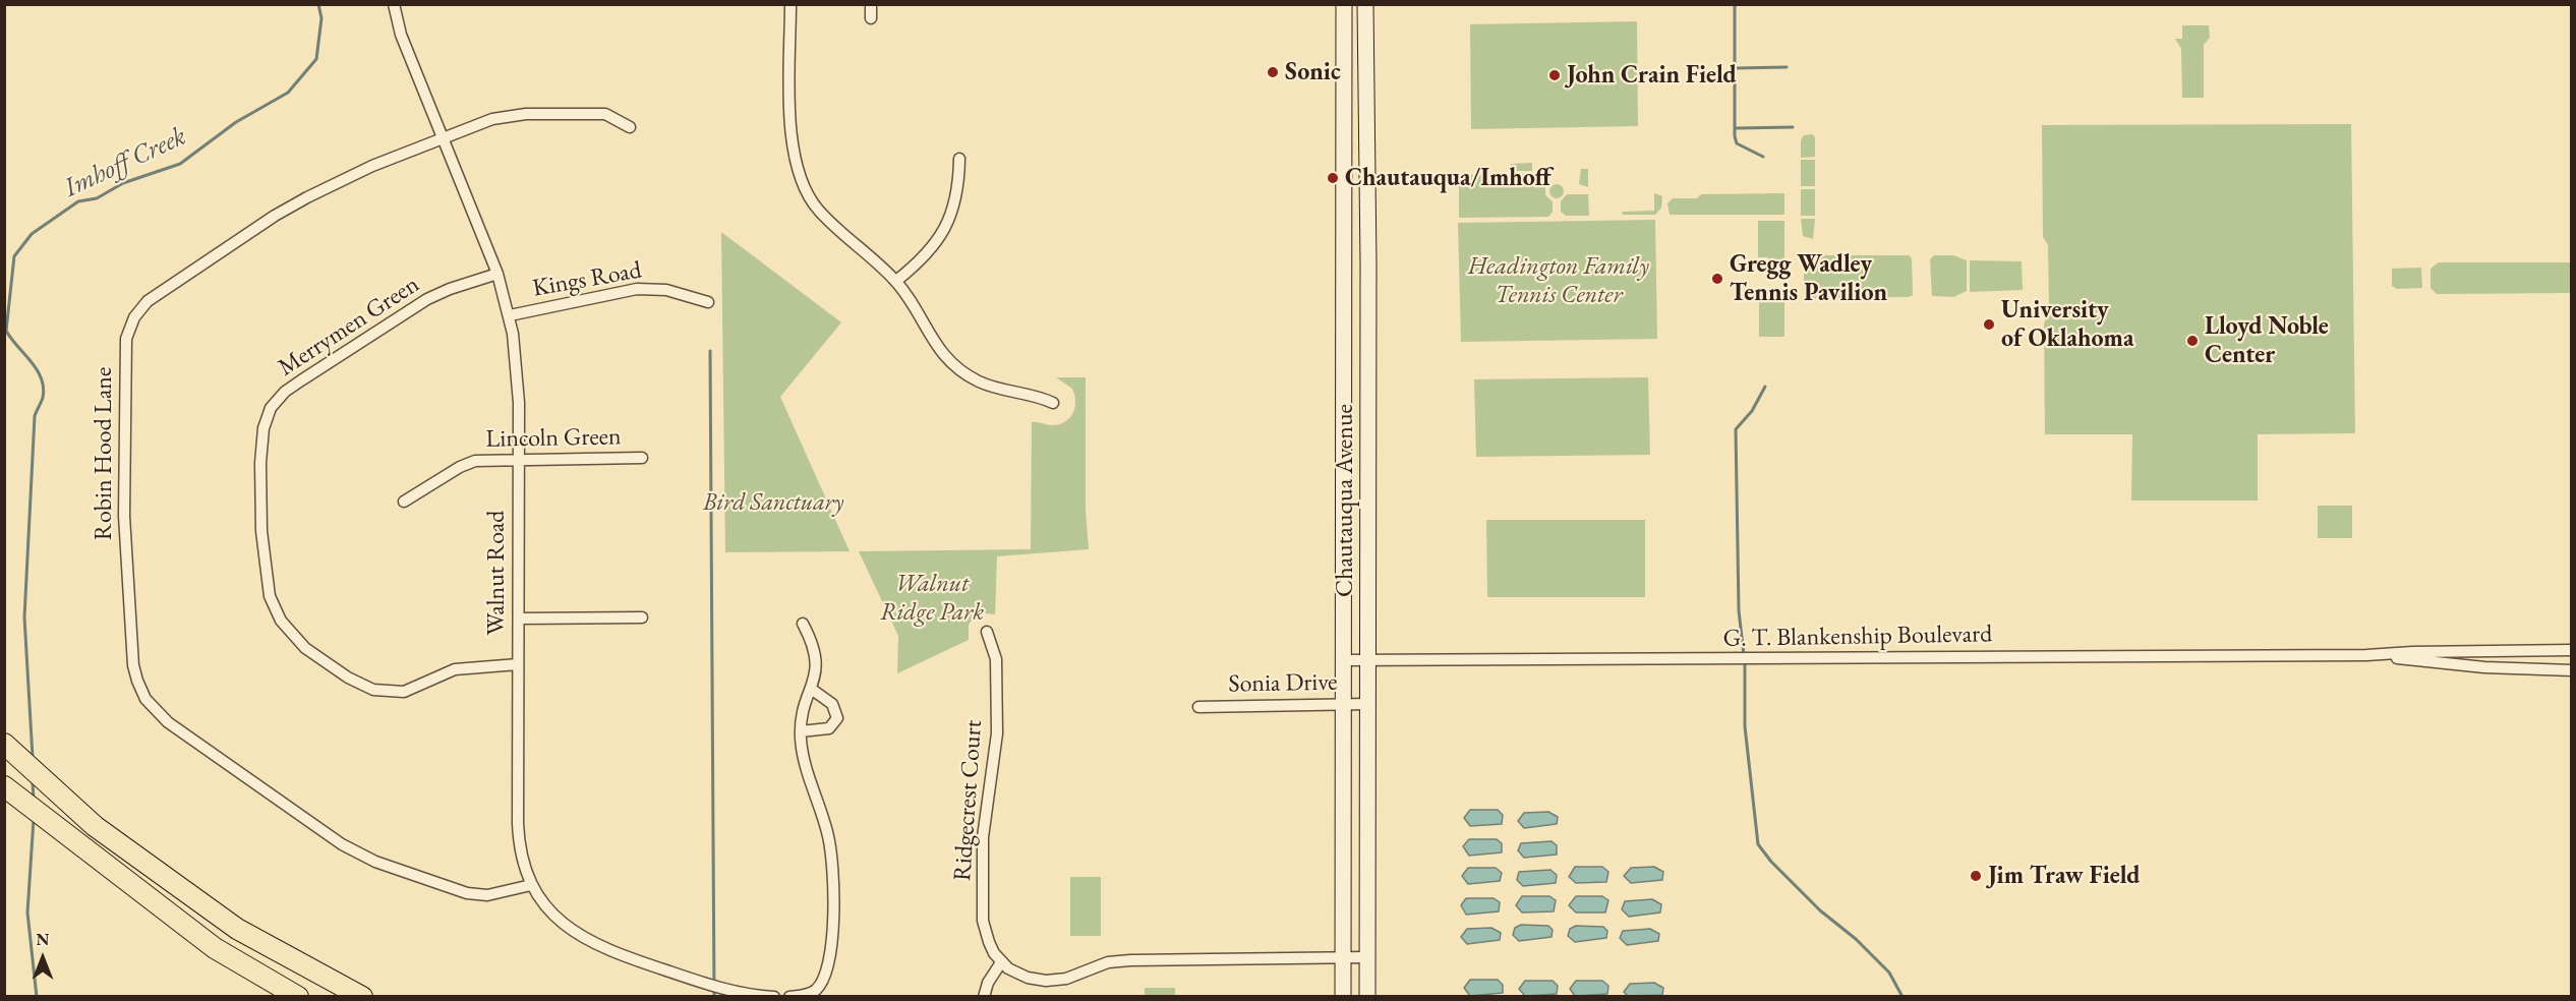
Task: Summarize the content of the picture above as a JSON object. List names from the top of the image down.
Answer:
{
  "streets": {
    "main road": ["Chautauqua Avenue"],
    "street": [
      "Kings Road",
      "Merrymen Green",
      "Lincoln Green",
      "Robin Hood Lane",
      "Walnut Road",
      "G. T. Blankenship Boulevard",
      "Sonia Drive",
      "Ridgecrest Court"
    ]
  },
  "crossings": [
    ["Kings Road", "Walnut Road"],
    ["Merrymen Green", "Walnut Road"],
    ["Lincoln Green", "Walnut Road"],
    ["Robin Hood Lane", "Walnut Road"],
    ["Chautauqua Avenue", "G. T. Blankenship Boulevard"],
    ["Chautauqua Avenue", "Sonia Drive"]
  ],
  "water": ["Imhoff Creek"],
  "parks": ["Headington Family Tennis Center", "Bird Sanctuary", "Walnut Ridge Park"],
  "places": [
    "Sonic",
    "John Crain Field",
    "Chautauqua/Imhoff",
    "Gregg Wadley Tennis Pavilion",
    "University of Oklahoma",
    "Lloyd Noble Center",
    "Jim Traw Field"
  ],
  "north": "top"
}
